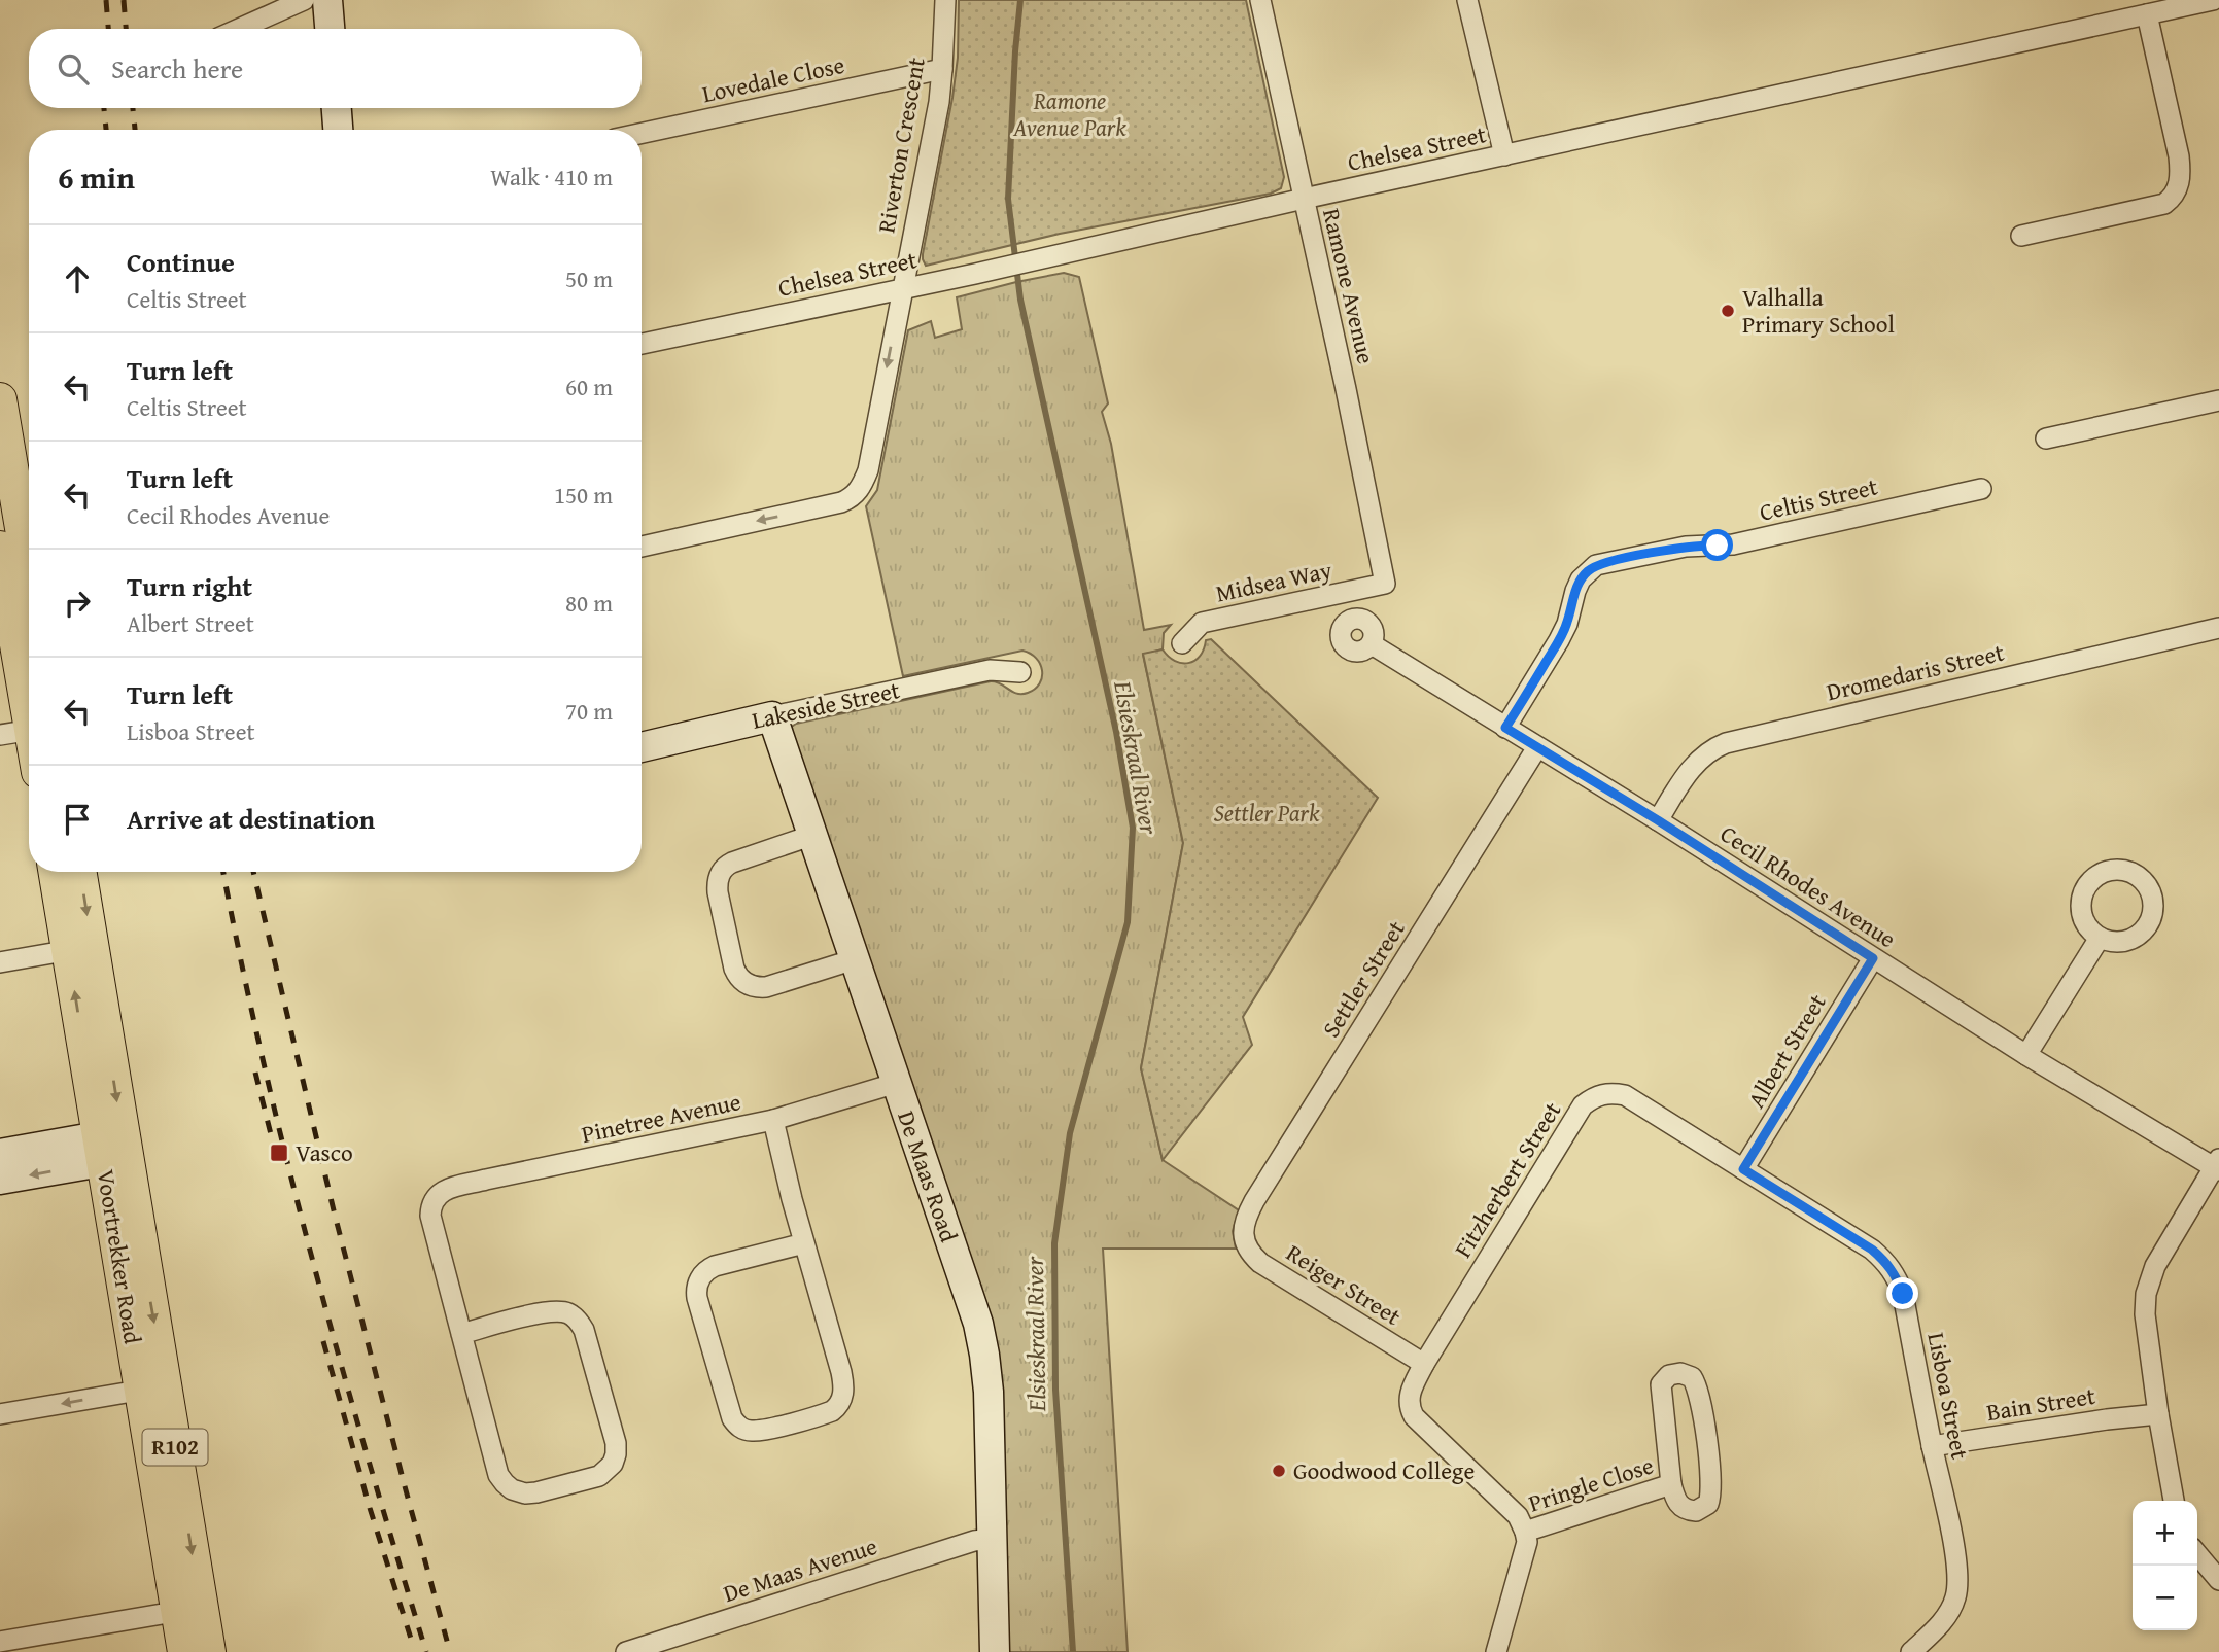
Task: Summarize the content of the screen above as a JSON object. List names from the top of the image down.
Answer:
{
  "streets": {
    "main road": ["Voortrekker Road", "R102"],
    "street": [
      "Lovedale Close",
      "Riverton Crescent",
      "Chelsea Street",
      "Ramone Avenue",
      "Celtis Street",
      "Midsea Way",
      "Dromedaris Street",
      "Lakeside Street",
      "Cecil Rhodes Avenue",
      "Settler Street",
      "Albert Street",
      "Pinetree Avenue",
      "De Maas Road",
      "Fitzherbert Street",
      "Reiger Street",
      "Lisboa Street",
      "Bain Street",
      "Pringle Close",
      "De Maas Avenue"
    ]
  },
  "crossings": [
    ["Lovedale Close", "Riverton Crescent"],
    ["Riverton Crescent", "Chelsea Street"],
    ["Chelsea Street", "Ramone Avenue"],
    ["Ramone Avenue", "Midsea Way"],
    ["Celtis Street", "Cecil Rhodes Avenue"],
    ["Dromedaris Street", "Cecil Rhodes Avenue"],
    ["Lakeside Street", "De Maas Road"],
    ["Cecil Rhodes Avenue", "Settler Street"],
    ["Cecil Rhodes Avenue", "Albert Street"],
    ["Settler Street", "Reiger Street"],
    ["Albert Street", "Fitzherbert Street"],
    ["Albert Street", "Lisboa Street"],
    ["Pinetree Avenue", "De Maas Road"],
    ["De Maas Road", "De Maas Avenue"],
    ["Fitzherbert Street", "Reiger Street"],
    ["Fitzherbert Street", "Lisboa Street"],
    ["Lisboa Street", "Bain Street"]
  ],
  "one_way": ["Riverton Crescent"],
  "water": ["Elsieskraal River"],
  "parks": ["Ramone Avenue Park", "Settler Park"],
  "places": {
    "other": ["Valhalla Primary School", "Goodwood College"],
    "transit": ["Vasco"]
  },
  "page": {
    "search": "Search here",
    "heading": ["6 min", "Walk · 410 m"],
    "list": [
      ["Continue", "Celtis Street", "50 m"],
      ["Turn left", "Celtis Street", "60 m"],
      ["Turn left", "Cecil Rhodes Avenue", "150 m"],
      ["Turn right", "Albert Street", "80 m"],
      ["Turn left", "Lisboa Street", "70 m"],
      "Arrive at destination"
    ],
    "map_buttons": ["+", "−"]
  }
}
